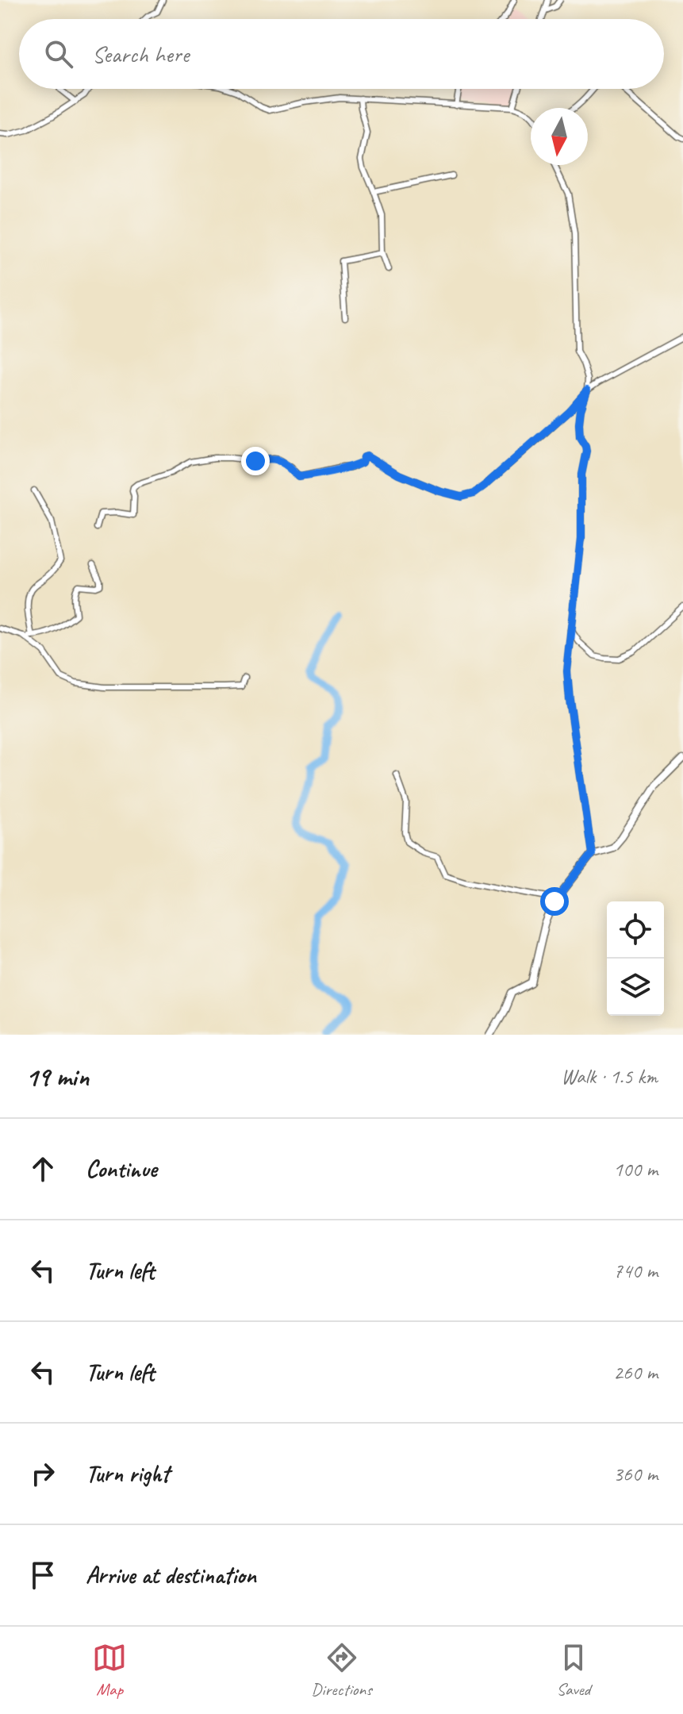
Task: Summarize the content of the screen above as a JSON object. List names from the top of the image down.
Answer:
{
  "north": "bottom",
  "page": {
    "search": "Search here",
    "heading": ["19 min", "Walk · 1.5 km"],
    "list": [
      ["Continue", "100 m"],
      ["Turn left", "740 m"],
      ["Turn left", "260 m"],
      ["Turn right", "360 m"],
      "Arrive at destination"
    ],
    "nav": ["Map", "Directions", "Saved"]
  }
}
